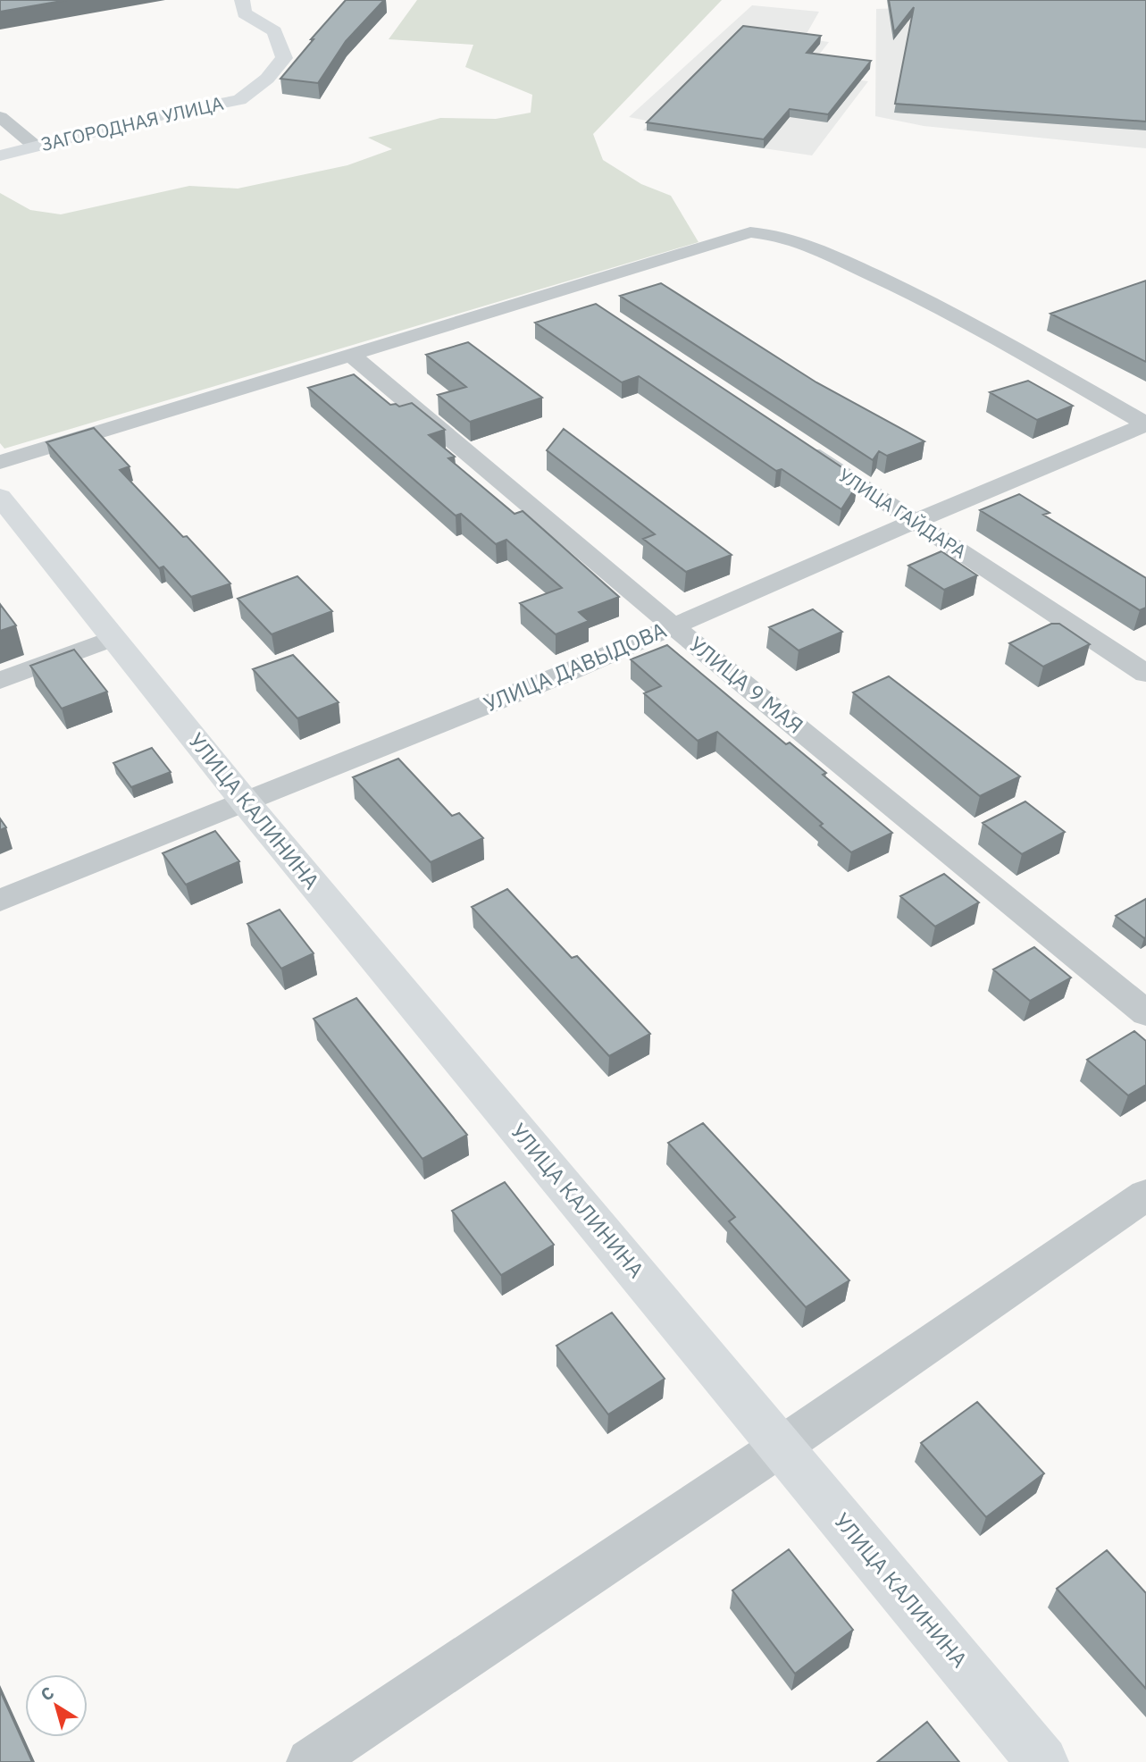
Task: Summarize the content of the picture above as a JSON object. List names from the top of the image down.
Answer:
{
  "streets": {
    "street": [
      "ЗАГОРОДНАЯ УЛИЦА",
      "УЛИЦА ГАЙДАРА",
      "УЛИЦА ДАВЫДОВА",
      "УЛИЦА 9 МАЯ",
      "УЛИЦА КАЛИНИНА"
    ]
  },
  "crossings": [
    ["УЛИЦА ГАЙДАРА", "УЛИЦА ДАВЫДОВА"],
    ["УЛИЦА ДАВЫДОВА", "УЛИЦА 9 МАЯ"],
    ["УЛИЦА ДАВЫДОВА", "УЛИЦА КАЛИНИНА"]
  ],
  "north": "top left"
}
